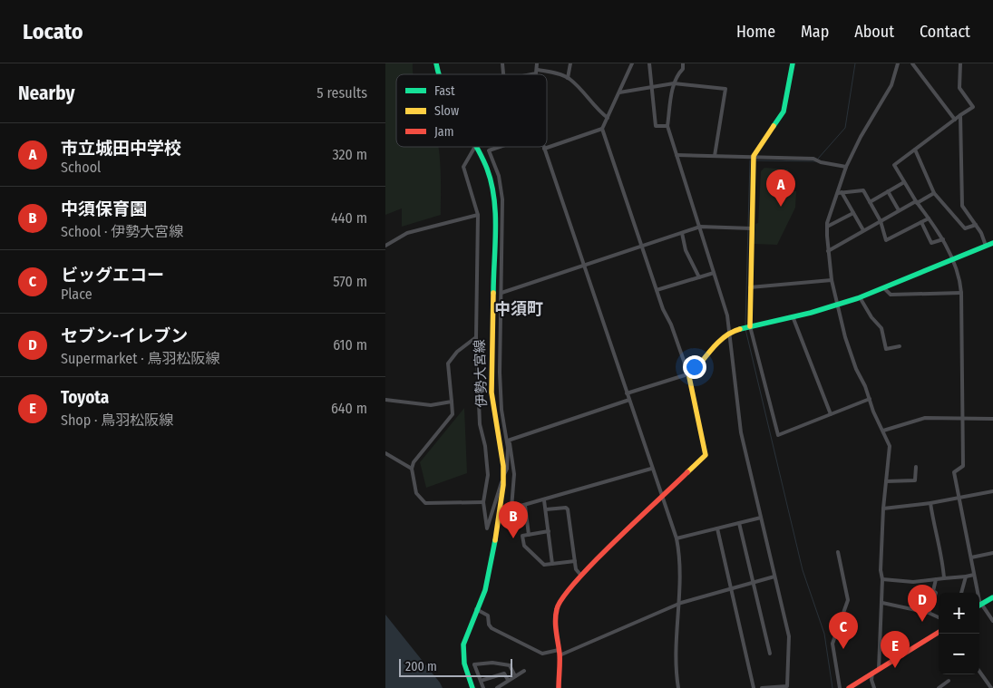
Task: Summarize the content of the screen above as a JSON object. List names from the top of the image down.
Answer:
{
  "streets": {
    "street": ["伊勢大宮線"]
  },
  "districts": ["中須町"],
  "legend": ["Fast", "Slow", "Jam"],
  "scale_bar": "200 m",
  "page": {
    "header": "Locato",
    "nav": [
      "Home",
      "Map",
      "About",
      "Contact"
    ],
    "heading": ["Nearby", "5 results"],
    "list": [
      {
        "mark": "A",
        "name": "市立城田中学校",
        "note": "School",
        "value": "320 m"
      },
      {
        "mark": "B",
        "name": "中須保育園",
        "note": "School · 伊勢大宮線",
        "value": "440 m"
      },
      {
        "mark": "C",
        "name": "ビッグエコー",
        "note": "Place",
        "value": "570 m"
      },
      {
        "mark": "D",
        "name": "セブン-イレブン",
        "note": "Supermarket · 鳥羽松阪線",
        "value": "610 m"
      },
      {
        "mark": "E",
        "name": "Toyota",
        "note": "Shop · 鳥羽松阪線",
        "value": "640 m"
      }
    ],
    "pins": [
      "A",
      "B",
      "D",
      "C",
      "E"
    ],
    "map_buttons": ["+", "−"],
    "scale": "200 m"
  }
}
